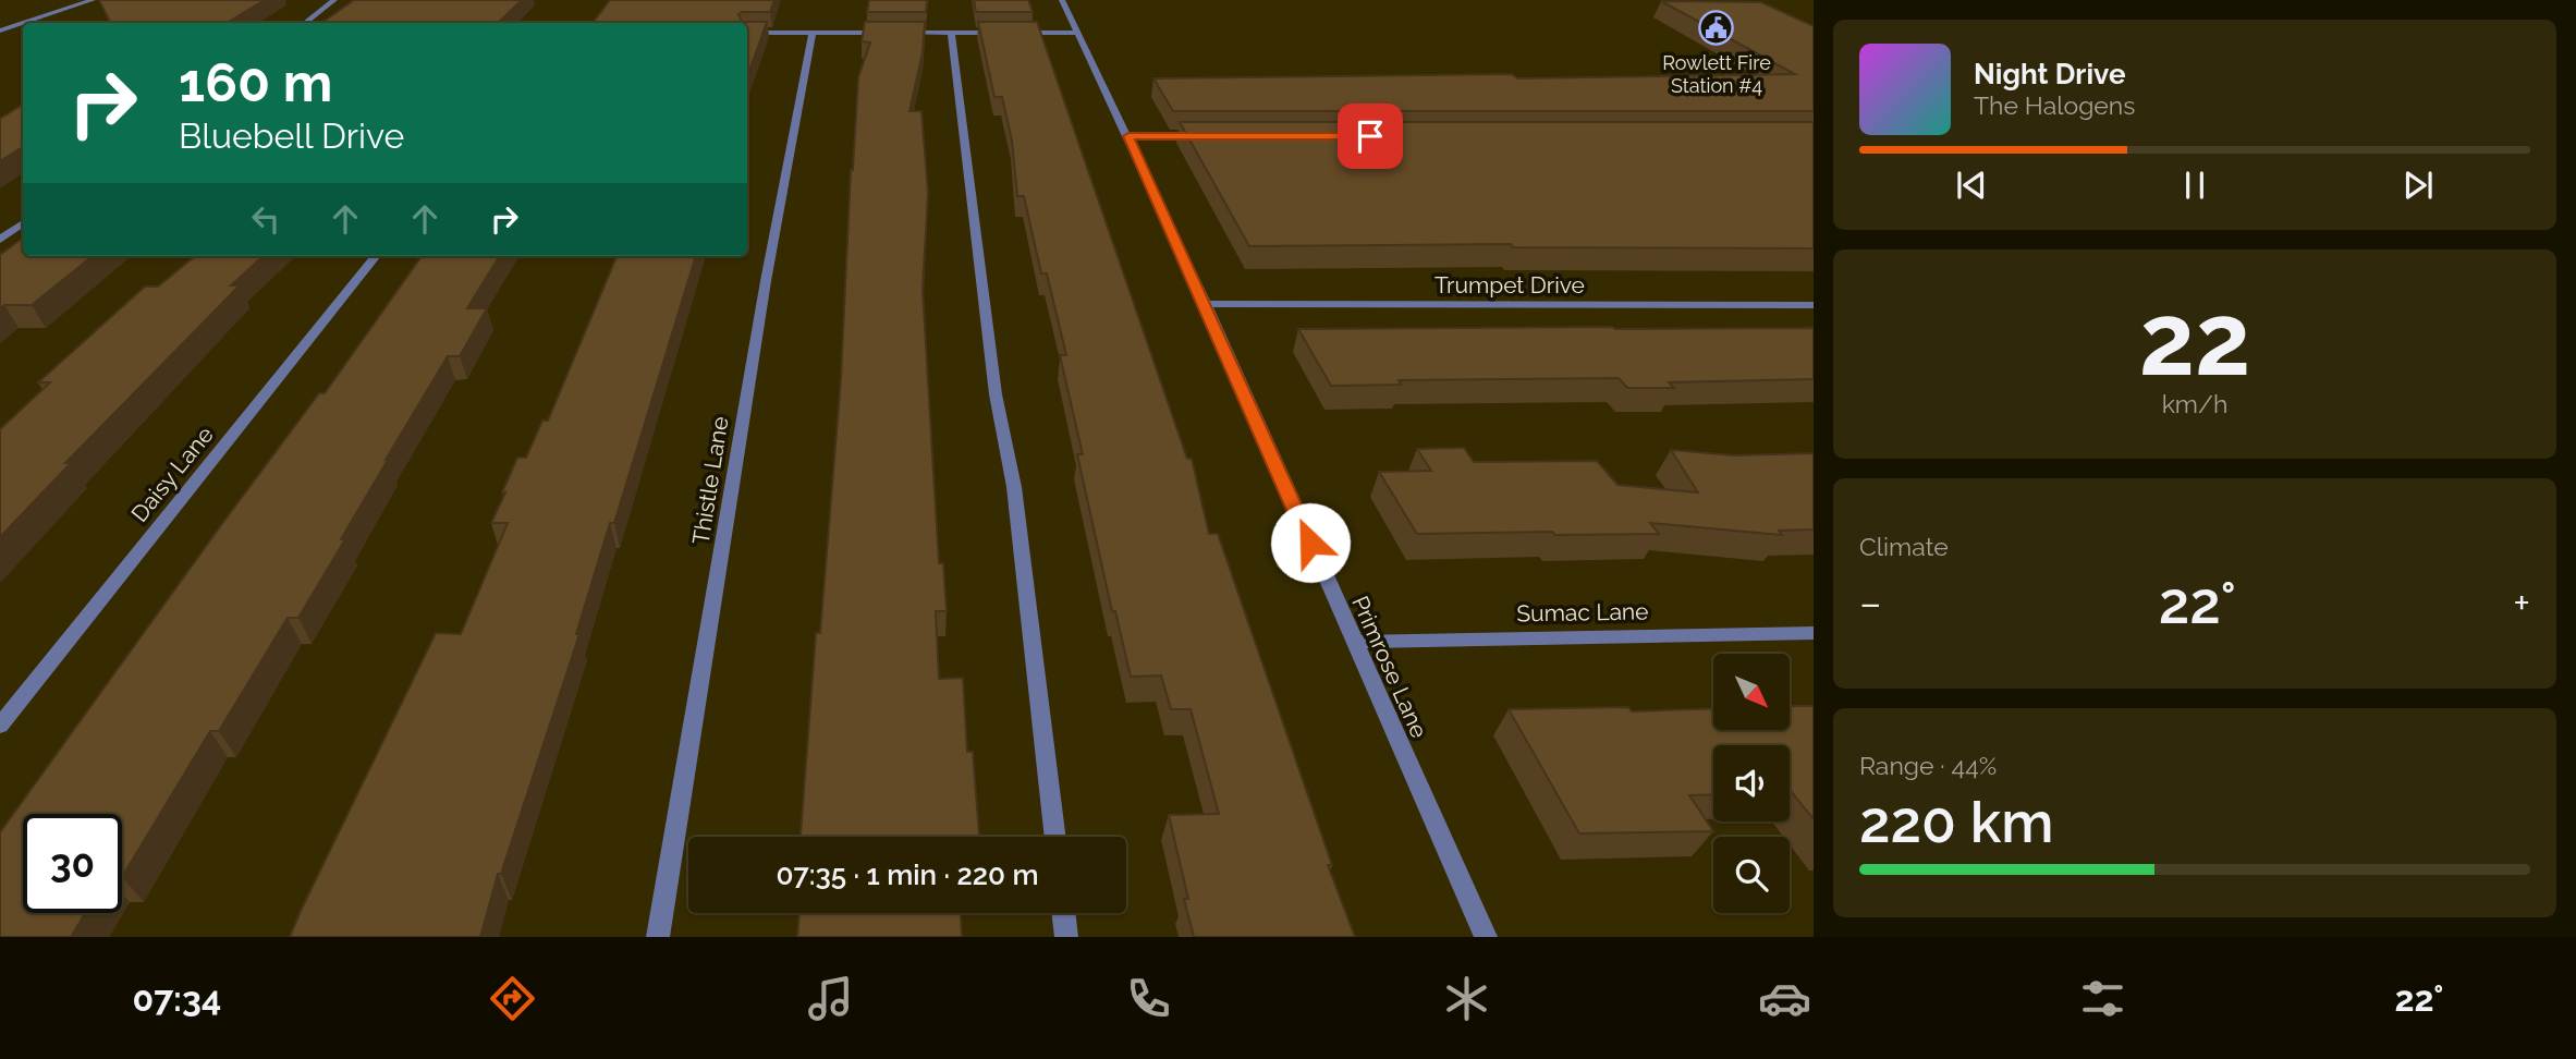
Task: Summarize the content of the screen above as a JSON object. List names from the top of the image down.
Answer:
{
  "streets": {
    "street": [
      "Trumpet Drive",
      "Daisy Lane",
      "Thistle Lane",
      "Sumac Lane",
      "Primrose Lane"
    ]
  },
  "crossings": [
    ["Trumpet Drive", "Primrose Lane"],
    ["Sumac Lane", "Primrose Lane"]
  ],
  "places": {
    "public building": ["Rowlett Fire Station #4"]
  },
  "north": "bottom right",
  "page": {
    "turn": ["160 m", "Bluebell Drive"],
    "song": ["Night Drive", "The Halogens"],
    "tile": [
      ["22", "km/h"],
      "Climate",
      ["Range · 44%", "220 km"]
    ],
    "heat": ["−", "22°", "+"],
    "limit": "30",
    "trip": "07:35 · 1 min · 220 m",
    "tabs": ["07:34", "22°"]
  }
}
